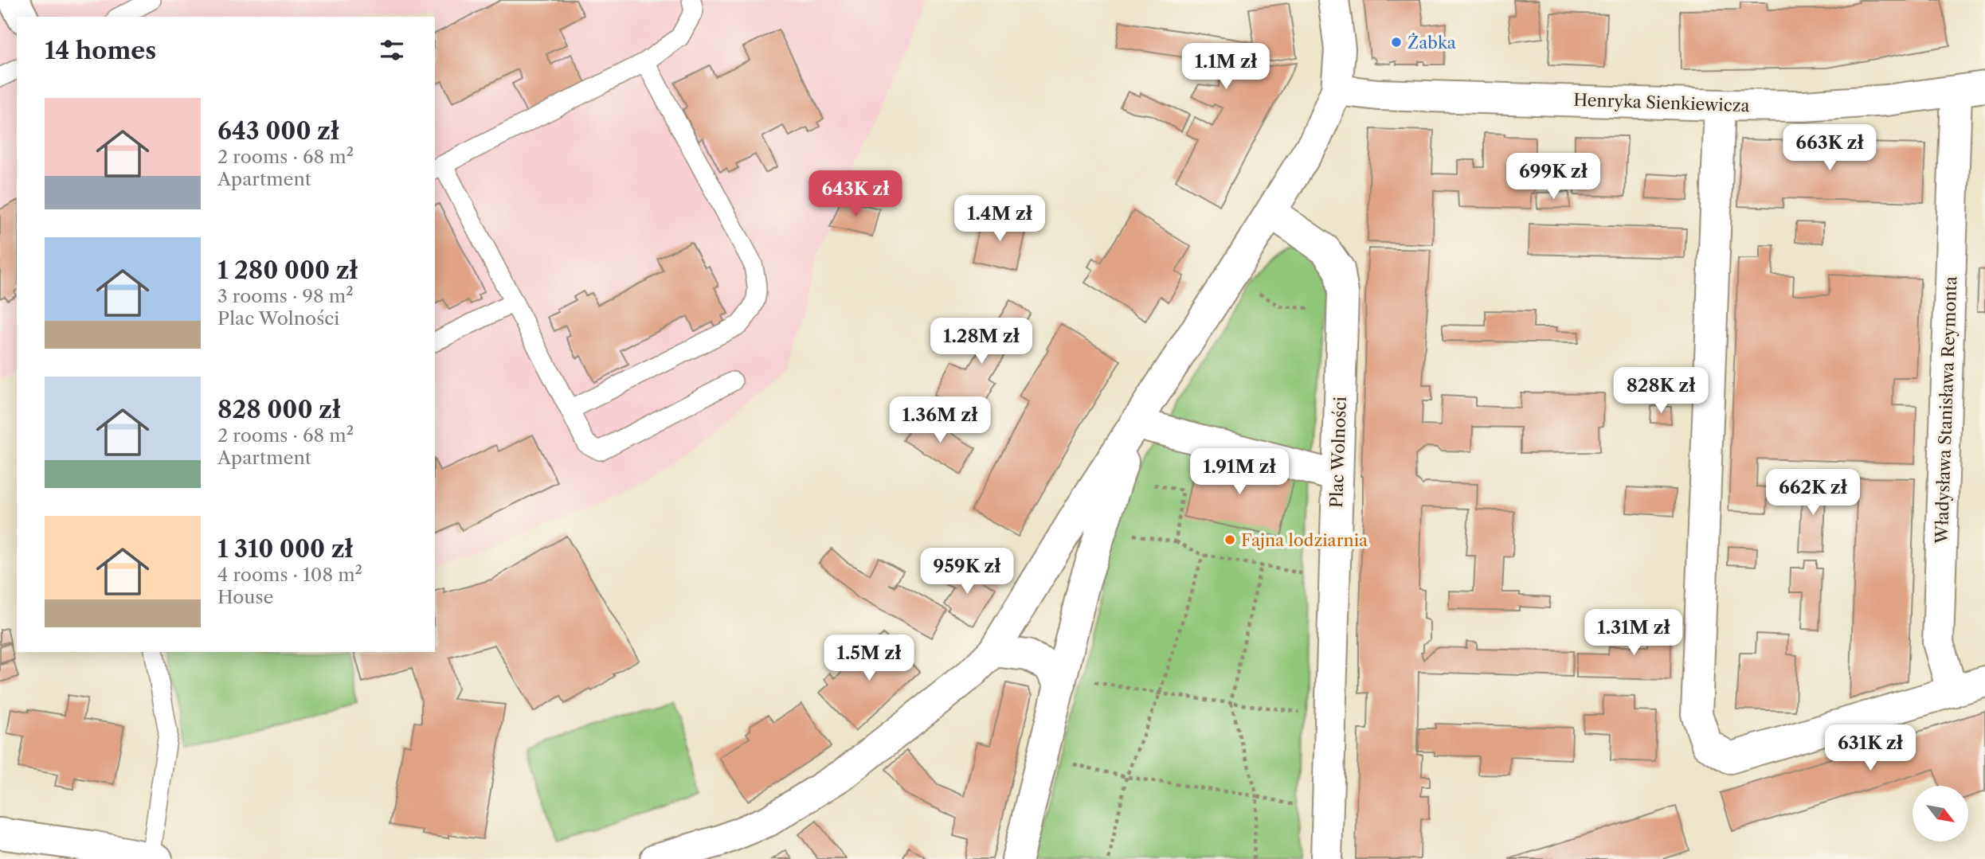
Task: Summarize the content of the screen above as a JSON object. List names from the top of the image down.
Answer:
{
  "streets": {
    "street": ["Henryka Sienkiewicza", "Władysława Stanisława Reymonta", "Plac Wolności"]
  },
  "crossings": [
    ["Henryka Sienkiewicza", "Władysława Stanisława Reymonta"]
  ],
  "places": ["Żabka", "Fajna lodziarnia"],
  "north": "bottom right",
  "page": {
    "heading": "14 homes",
    "price": [
      "1.1M zł",
      "663K zł",
      "699K zł",
      "643K zł",
      "1.4M zł",
      "1.28M zł",
      "828K zł",
      "1.36M zł",
      "1.91M zł",
      "662K zł",
      "959K zł",
      "1.31M zł",
      "1.5M zł",
      "631K zł"
    ],
    "list": [
      {
        "name": "643 000 zł",
        "note": "2 rooms · 68 m² · Apartment"
      },
      {
        "name": "1 280 000 zł",
        "note": "3 rooms · 98 m² · Plac Wolności"
      },
      {
        "name": "828 000 zł",
        "note": "2 rooms · 68 m² · Apartment"
      },
      {
        "name": "1 310 000 zł",
        "note": "4 rooms · 108 m² · House"
      }
    ]
  }
}
